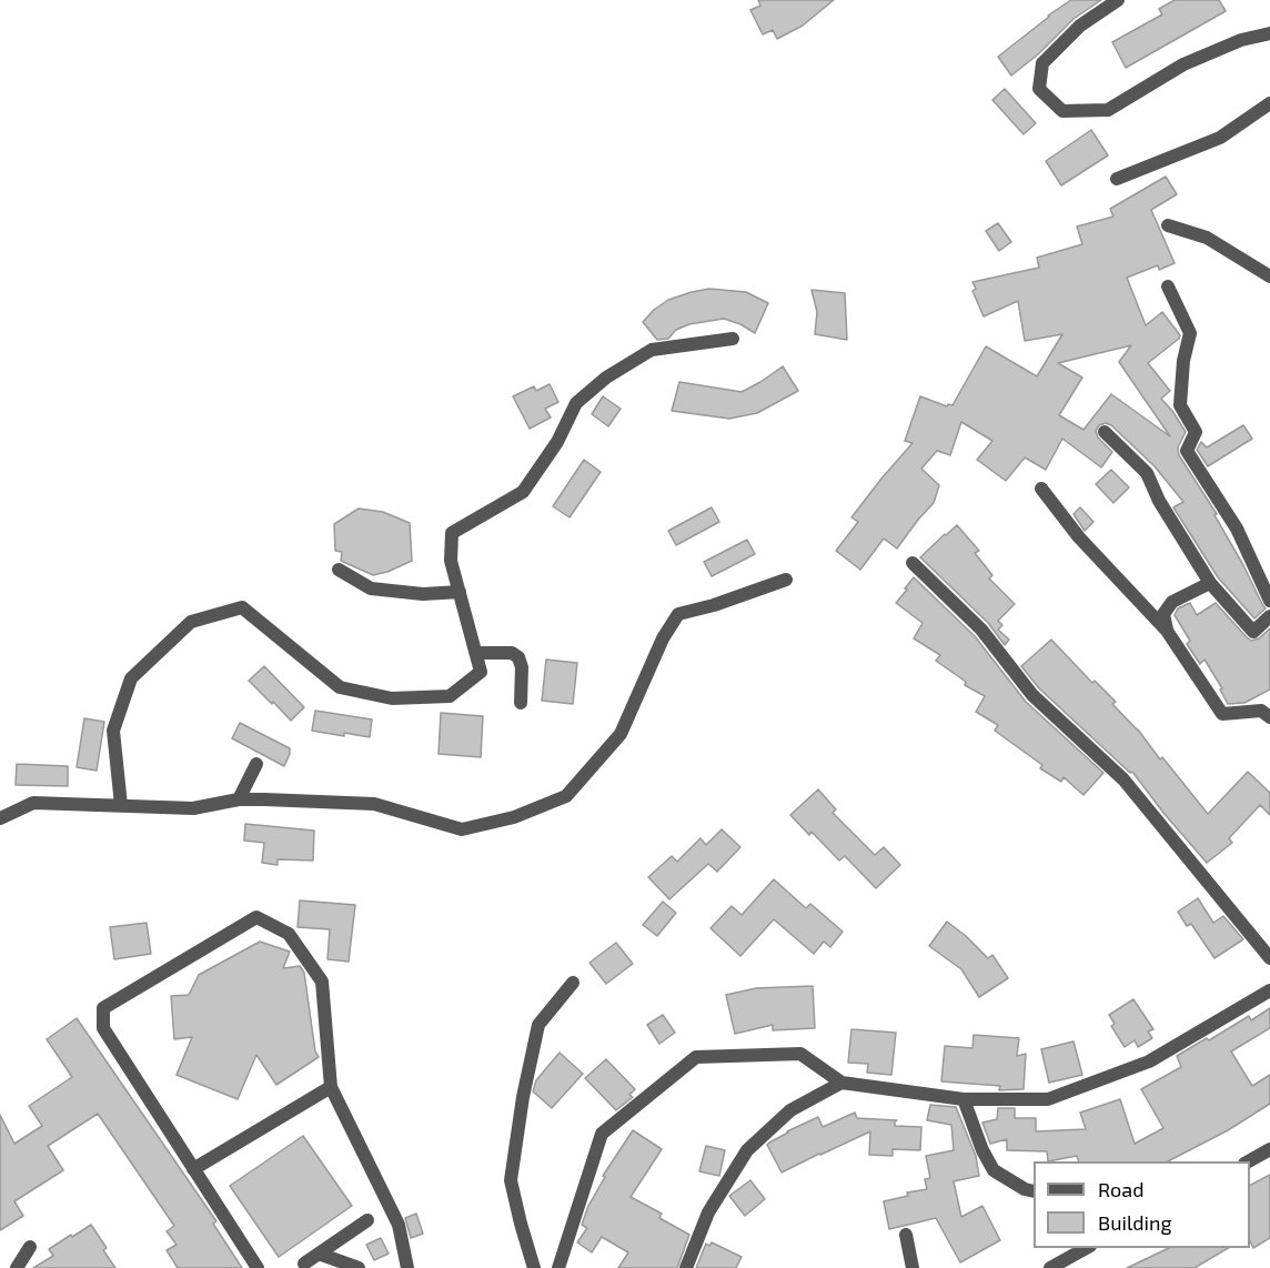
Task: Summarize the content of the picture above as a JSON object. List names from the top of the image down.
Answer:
{
  "legend": ["Road", "Building"]
}
